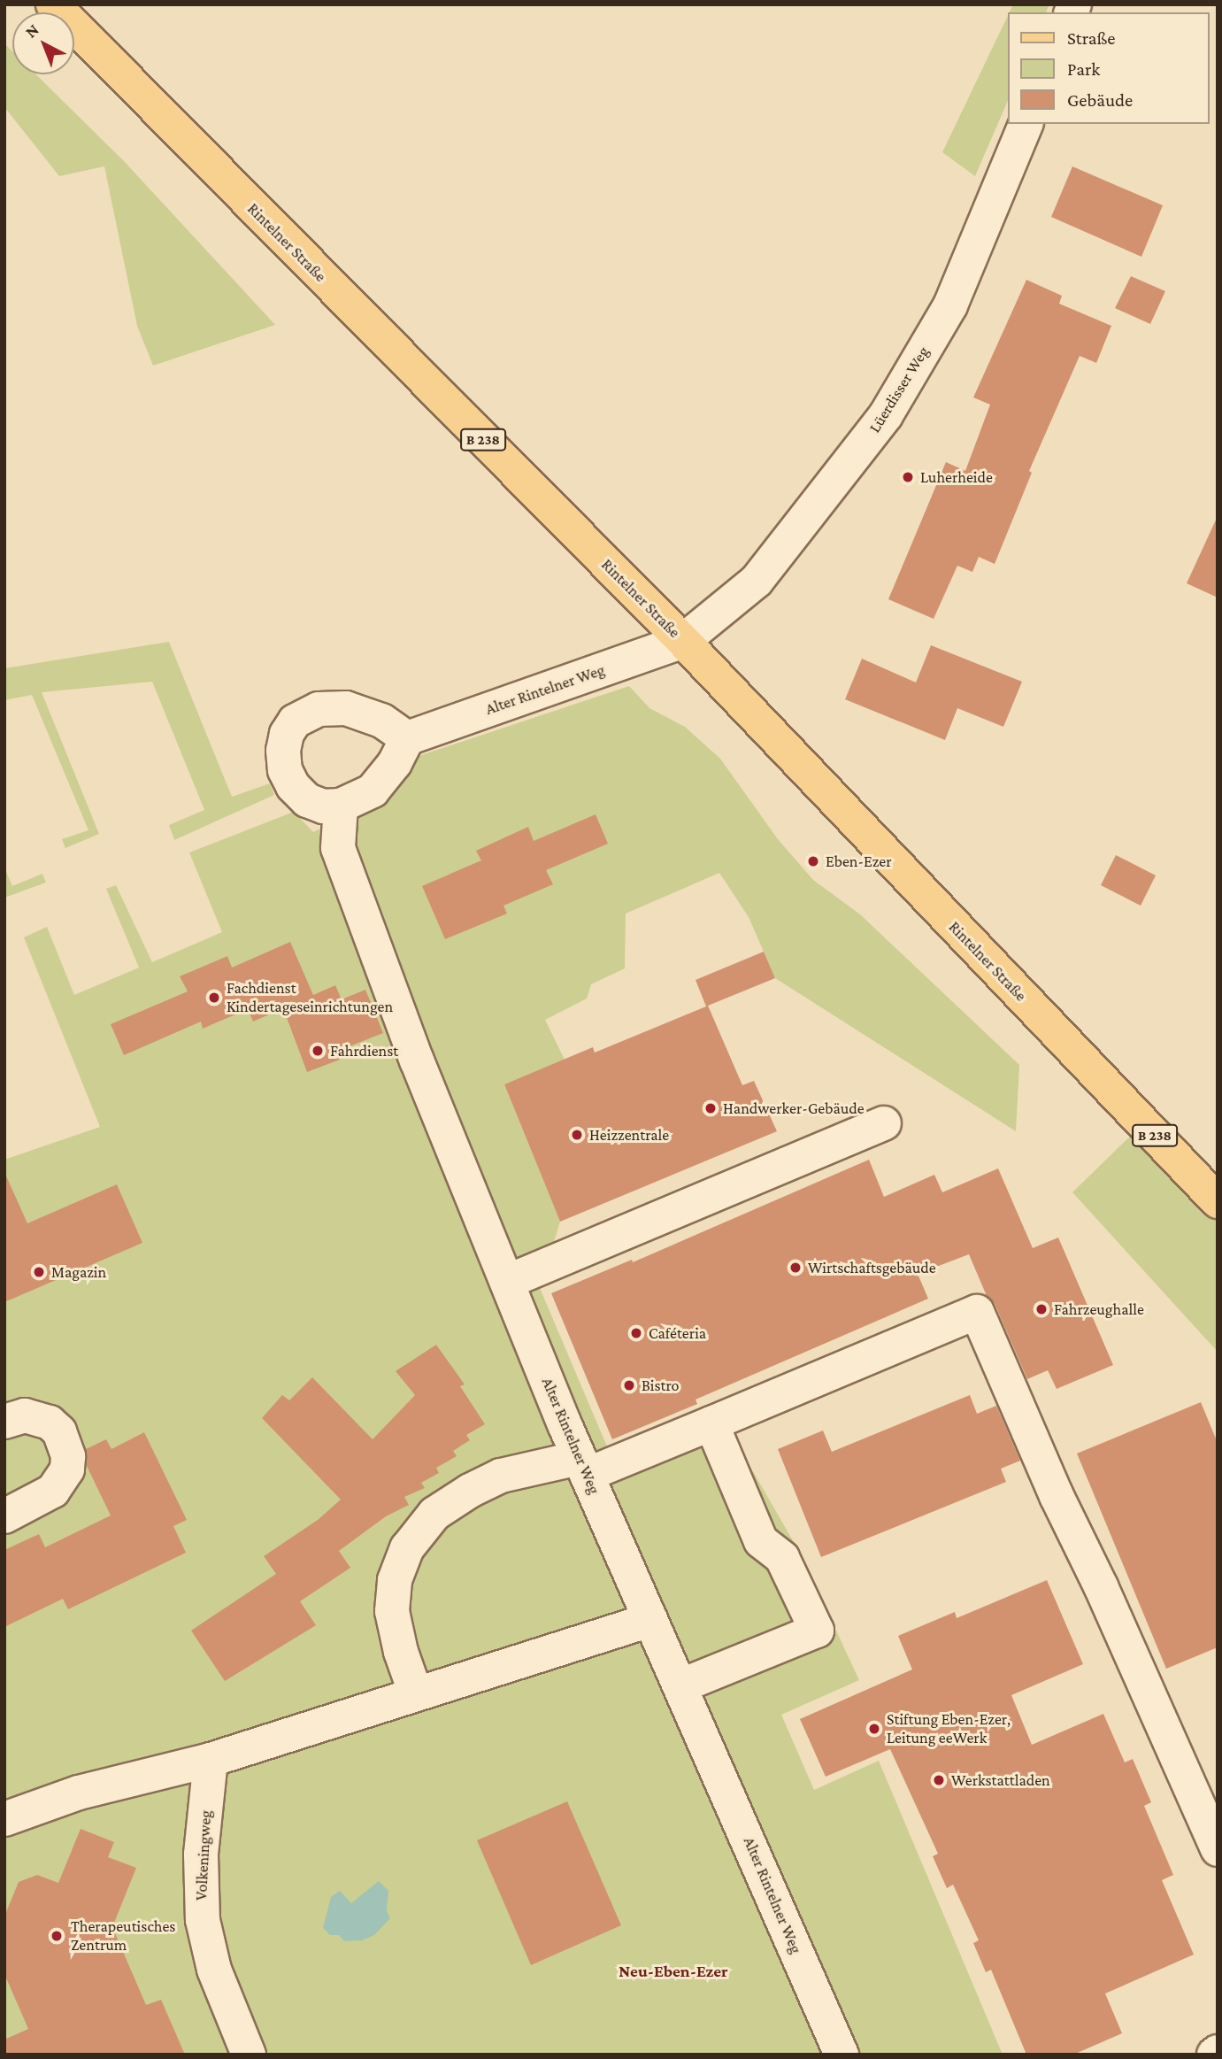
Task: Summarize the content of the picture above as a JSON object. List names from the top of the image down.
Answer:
{
  "streets": {
    "main road": ["Rintelner Straße", "B 238"],
    "street": ["Lüerdisser Weg", "Alter Rintelner Weg", "Volkeningweg"]
  },
  "crossings": [
    ["Rintelner Straße", "Lüerdisser Weg"],
    ["Rintelner Straße", "Alter Rintelner Weg"],
    ["Lüerdisser Weg", "Alter Rintelner Weg"]
  ],
  "districts": ["Neu-Eben-Ezer"],
  "places": [
    "Luherheide",
    "Eben-Ezer",
    "Fachdienst Kindertageseinrichtungen",
    "Fahrdienst",
    "Handwerker-Gebäude",
    "Heizzentrale",
    "Wirtschaftsgebäude",
    "Magazin",
    "Fahrzeughalle",
    "Caféteria",
    "Bistro",
    "Stiftung Eben-Ezer, Leitung eeWerk",
    "Werkstattladen",
    "Therapeutisches Zentrum"
  ],
  "legend": ["Straße", "Park", "Gebäude"],
  "north": "top left"
}
